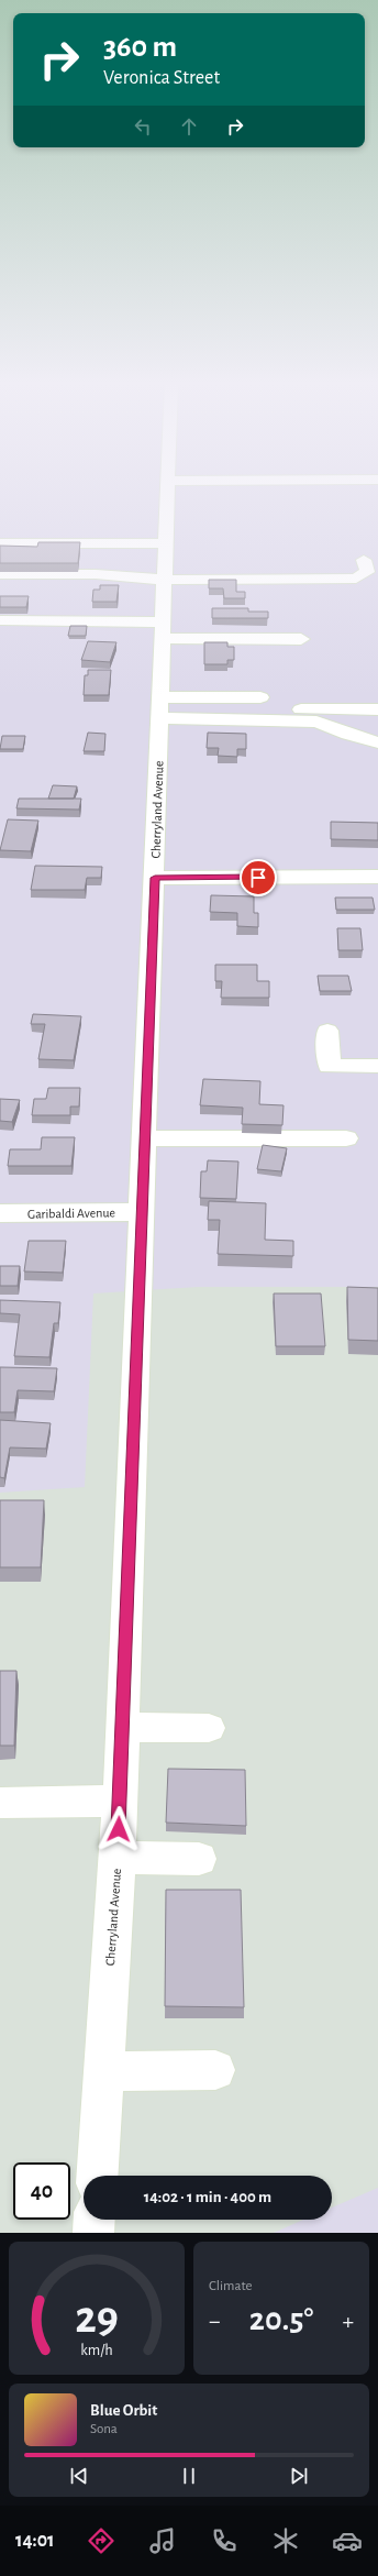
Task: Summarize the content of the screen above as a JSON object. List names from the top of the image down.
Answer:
{
  "streets": {
    "street": ["Cherryland Avenue", "Garibaldi Avenue"]
  },
  "crossings": [
    ["Cherryland Avenue", "Garibaldi Avenue"]
  ],
  "page": {
    "turn": ["360 m", "Veronica Street"],
    "limit": "40",
    "trip": "14:02 · 1 min · 400 m",
    "tile": "Climate",
    "heat": ["−", "20.5°", "+"],
    "song": ["Blue Orbit", "Sona"],
    "tabs": "14:01",
    "gauge": ["29", "km/h"]
  }
}
